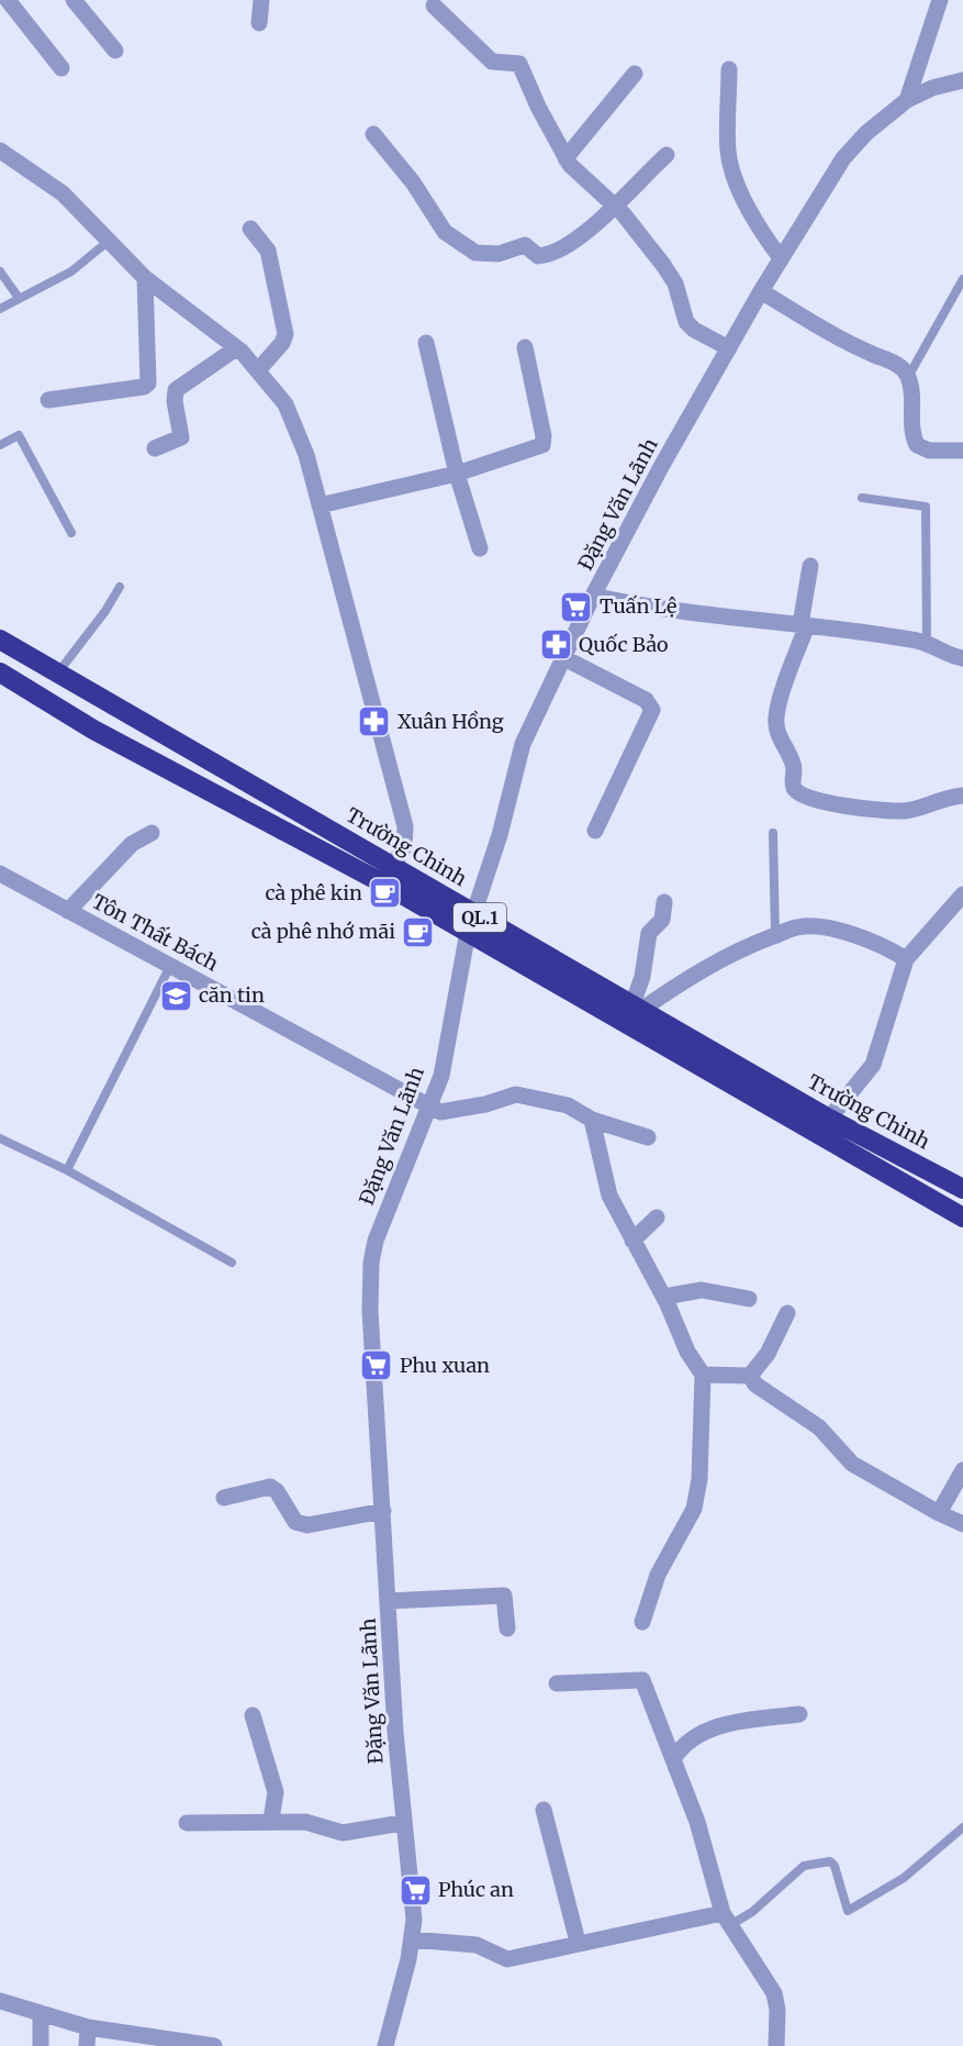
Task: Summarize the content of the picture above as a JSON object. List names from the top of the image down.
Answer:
{
  "streets": {
    "highway": ["Trường Chinh", "QL.1"],
    "street": ["Đặng Văn Lãnh", "Tôn Thất Bách"]
  },
  "crossings": [
    ["Đặng Văn Lãnh", "Trường Chinh"],
    ["Đặng Văn Lãnh", "Tôn Thất Bách"]
  ],
  "places": {
    "supermarket": ["Tuấn Lệ", "Phu xuan", "Phúc an"],
    "pharmacy": ["Quốc Bảo", "Xuân Hồng"],
    "cafe": ["cà phê kin", "cà phê nhớ mãi"],
    "school or university": ["căn tin"]
  }
}
